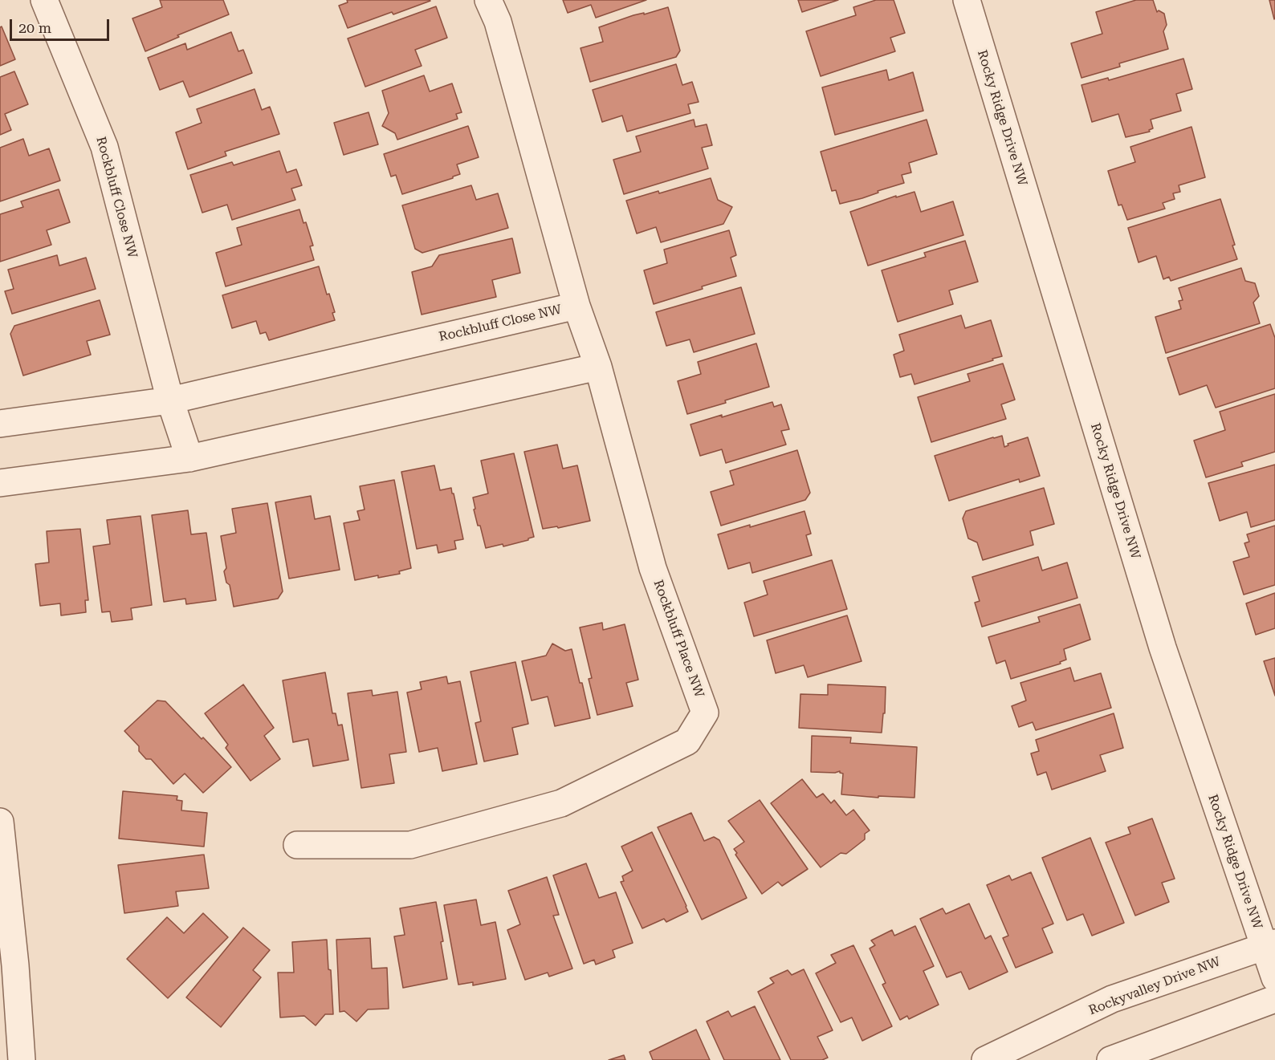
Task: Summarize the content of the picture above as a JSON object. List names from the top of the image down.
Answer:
{
  "streets": {
    "street": [
      "Rocky Ridge Drive NW",
      "Rockbluff Close NW",
      "Rockbluff Place NW",
      "Rockyvalley Drive NW"
    ]
  },
  "crossings": [
    ["Rocky Ridge Drive NW", "Rockyvalley Drive NW"],
    ["Rockbluff Close NW", "Rockbluff Place NW"]
  ],
  "scale_bar": "20 m"
}
